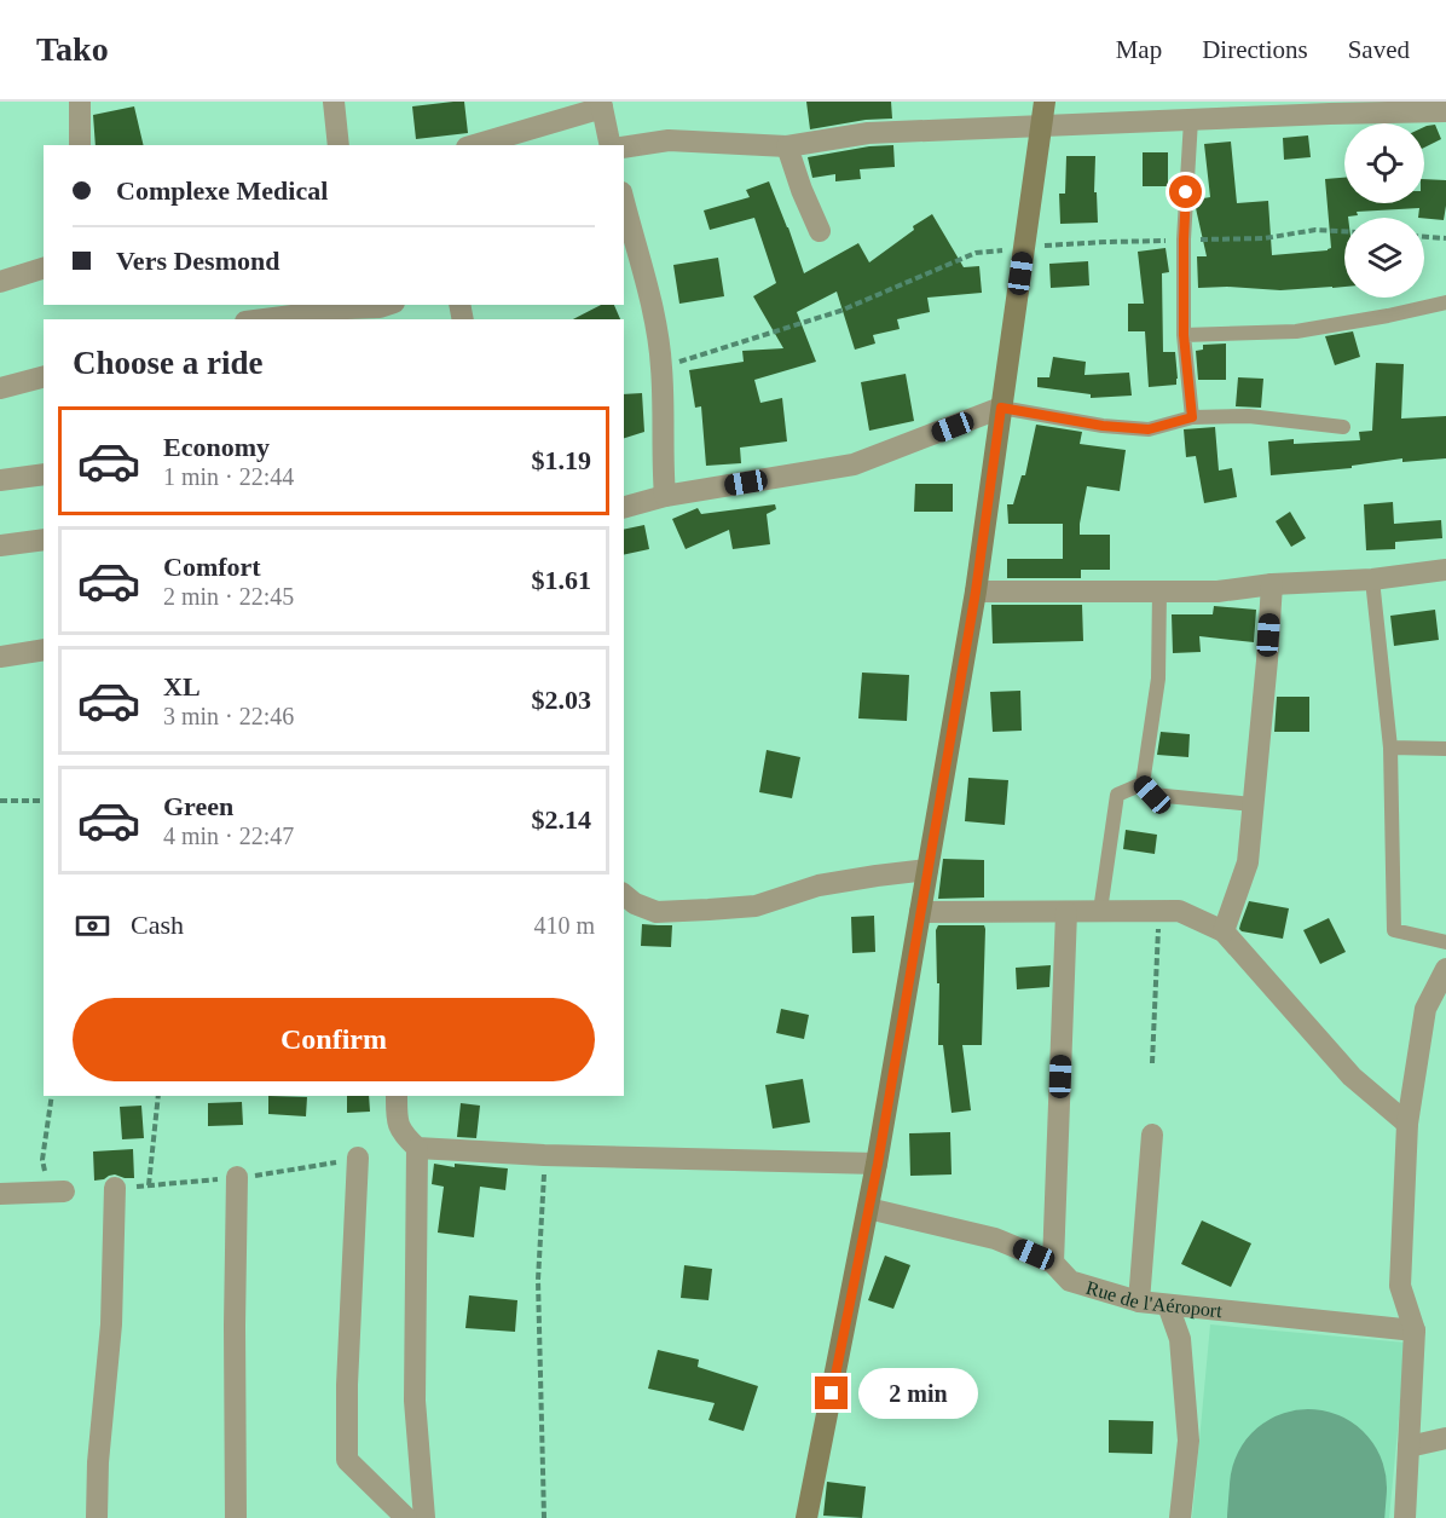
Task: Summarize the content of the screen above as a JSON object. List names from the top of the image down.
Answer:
{
  "streets": {
    "street": ["Rue de l'Aéroport"]
  },
  "page": {
    "header": "Tako",
    "nav": ["Map", "Directions", "Saved"],
    "banner": ["Complexe Medical", "Vers Desmond"],
    "heading": "Choose a ride",
    "list": [
      {
        "name": "Economy",
        "note": "1 min · 22:44",
        "value": "$1.19"
      },
      {
        "name": "Comfort",
        "note": "2 min · 22:45",
        "value": "$1.61"
      },
      {
        "name": "XL",
        "note": "3 min · 22:46",
        "value": "$2.03"
      },
      {
        "name": "Green",
        "note": "4 min · 22:47",
        "value": "$2.14"
      }
    ],
    "pay": ["Cash", "410 m"],
    "buttons": "Confirm",
    "bubble": "2 min"
  }
}
